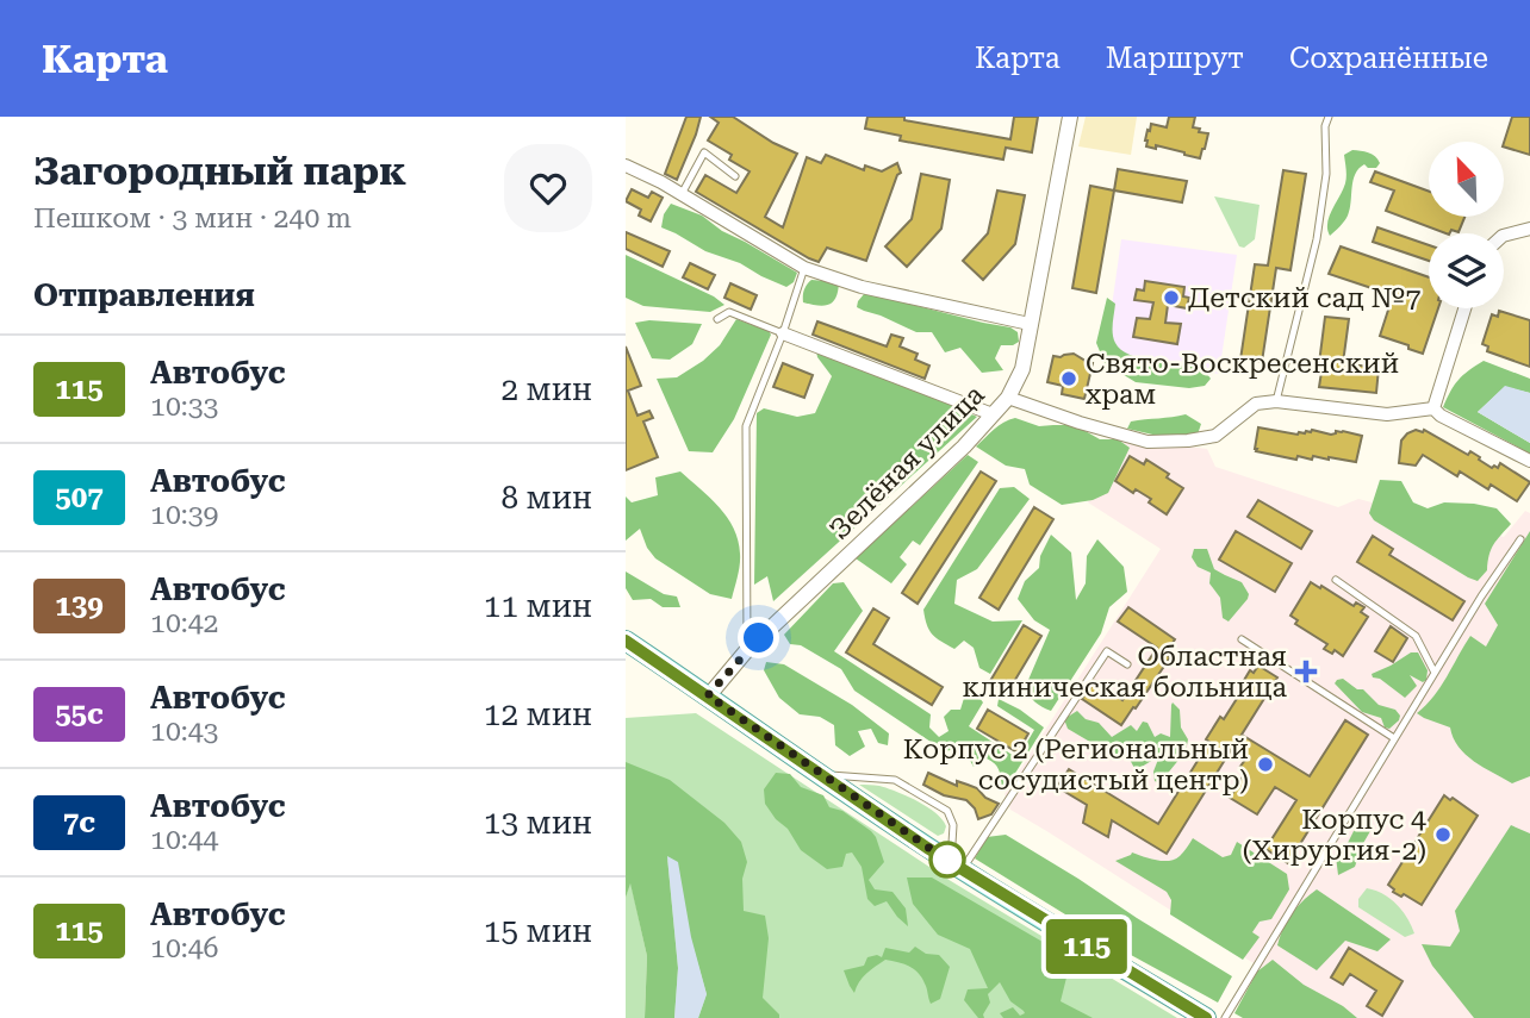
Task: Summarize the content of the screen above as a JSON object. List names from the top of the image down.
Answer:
{
  "streets": {
    "street": ["Зелёная улица"]
  },
  "places": {
    "other": [
      "Детский сад №7",
      "Свято-Воскресенский храм",
      "Корпус 2 (Региональный сосудистый центр)",
      "Корпус 4 (Хирургия-2)"
    ],
    "health": ["Областная клиническая больница"]
  },
  "lines": ["bus line 115"],
  "north": "top left",
  "page": {
    "header": "Карта",
    "nav": ["Карта", "Маршрут", "Сохранённые"],
    "heading": [
      ["Загородный парк", "Пешком · 3 мин · 240 m"],
      "Отправления"
    ],
    "on_map": "115",
    "list": [
      {
        "mark": "115",
        "name": "Автобус",
        "note": "10:33",
        "value": "2 мин"
      },
      {
        "mark": "507",
        "name": "Автобус",
        "note": "10:39",
        "value": "8 мин"
      },
      {
        "mark": "139",
        "name": "Автобус",
        "note": "10:42",
        "value": "11 мин"
      },
      {
        "mark": "55с",
        "name": "Автобус",
        "note": "10:43",
        "value": "12 мин"
      },
      {
        "mark": "7с",
        "name": "Автобус",
        "note": "10:44",
        "value": "13 мин"
      },
      {
        "mark": "115",
        "name": "Автобус",
        "note": "10:46",
        "value": "15 мин"
      }
    ]
  }
}
